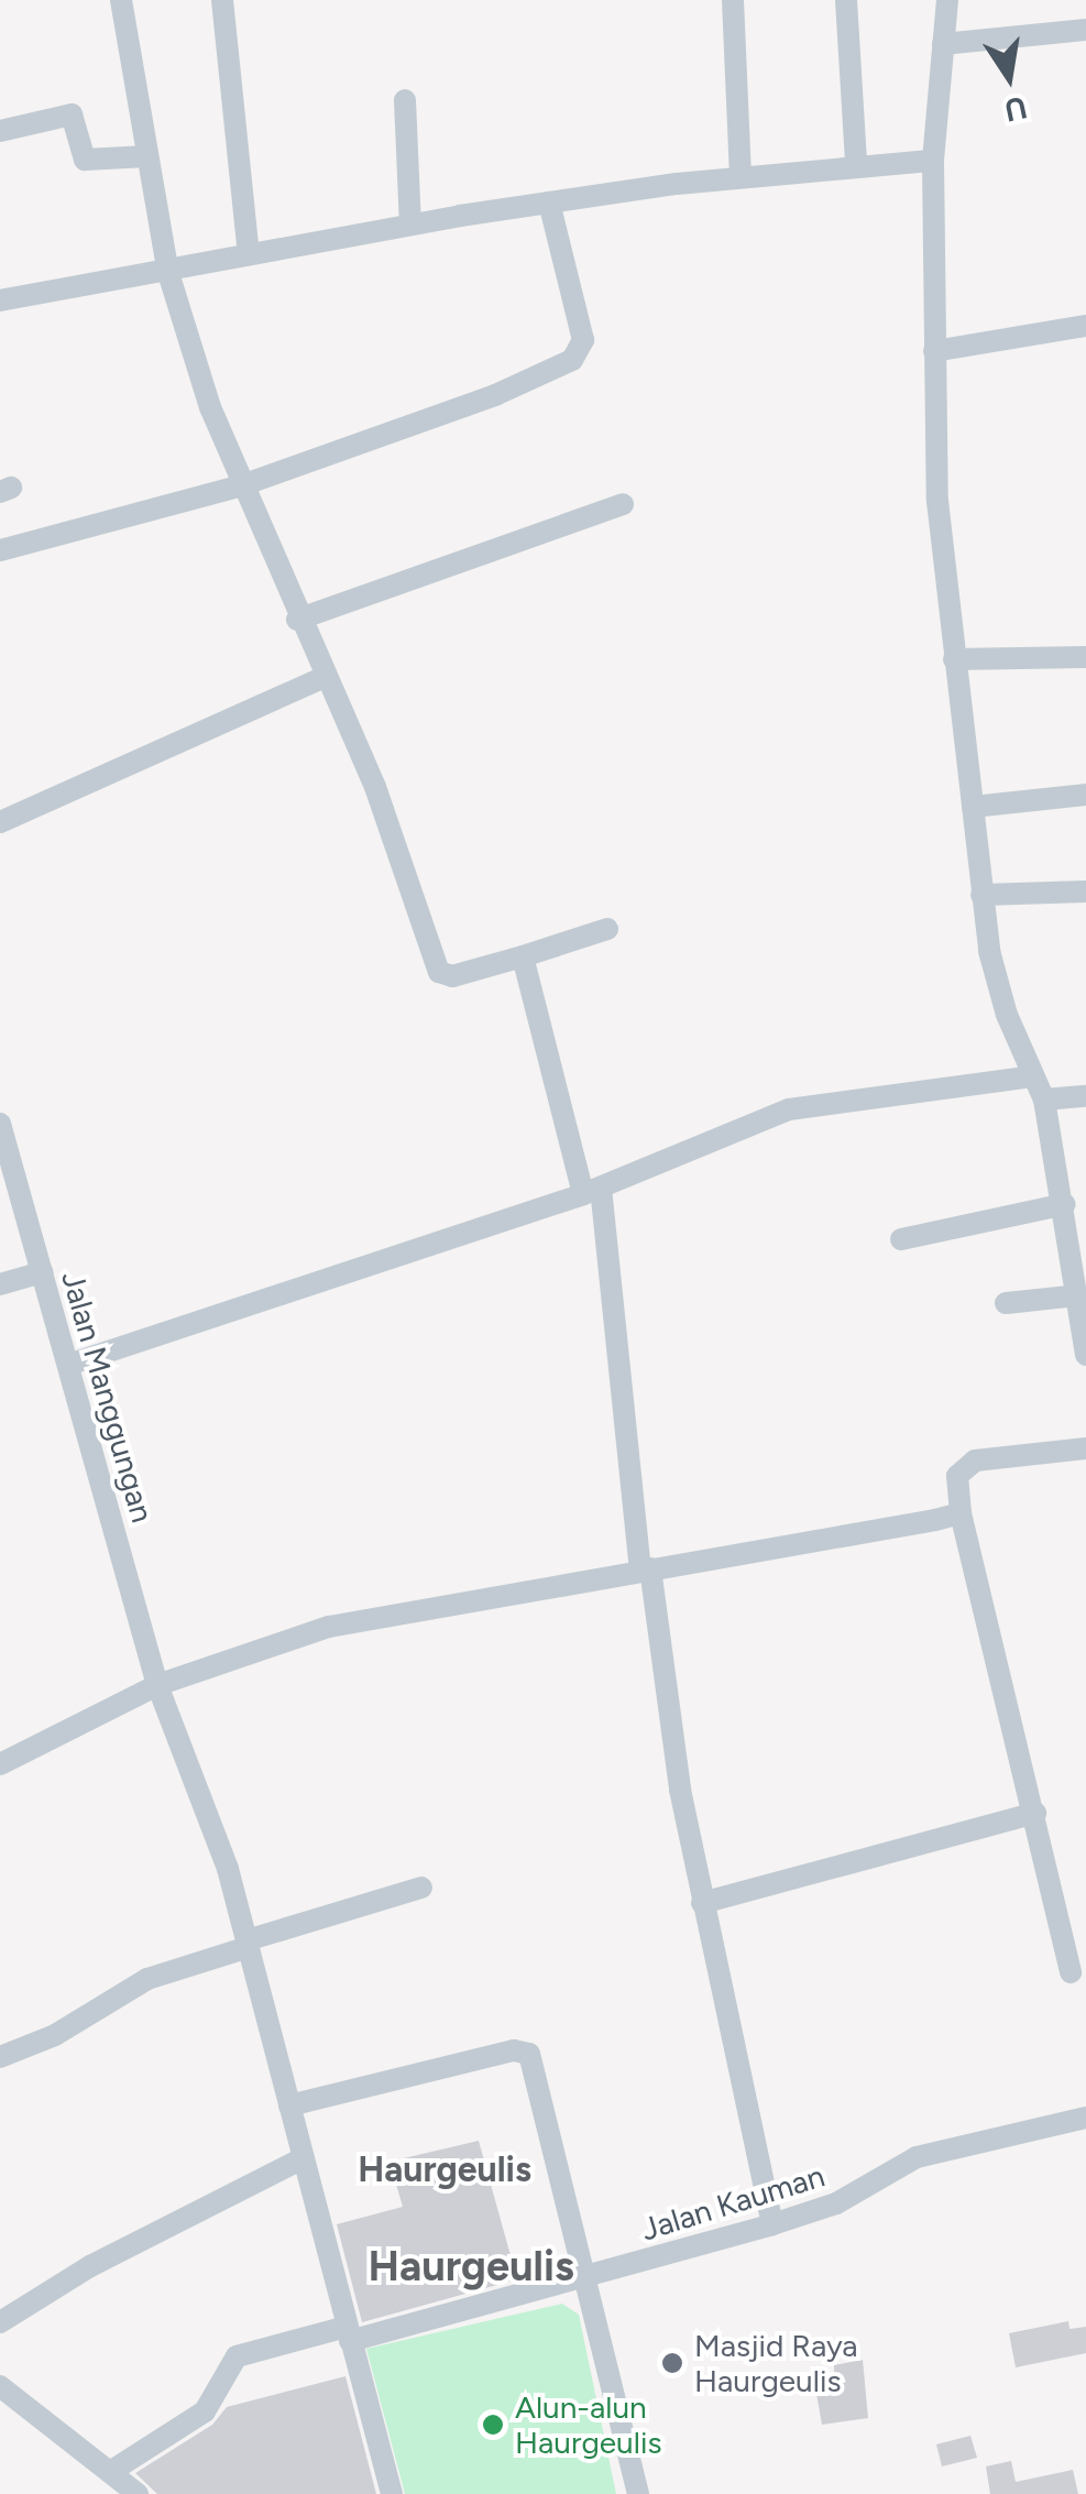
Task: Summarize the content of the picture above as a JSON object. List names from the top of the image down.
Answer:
{
  "streets": {
    "street": ["Jalan Manggungan", "Jalan Kauman"]
  },
  "crossings": [
    ["Jalan Manggungan", "Jalan Kauman"]
  ],
  "districts": ["Haurgeulis", "Haurgeulis"],
  "places": ["Masjid Raya Haurgeulis", "Alun-alun Haurgeulis"],
  "north": "bottom"
}
